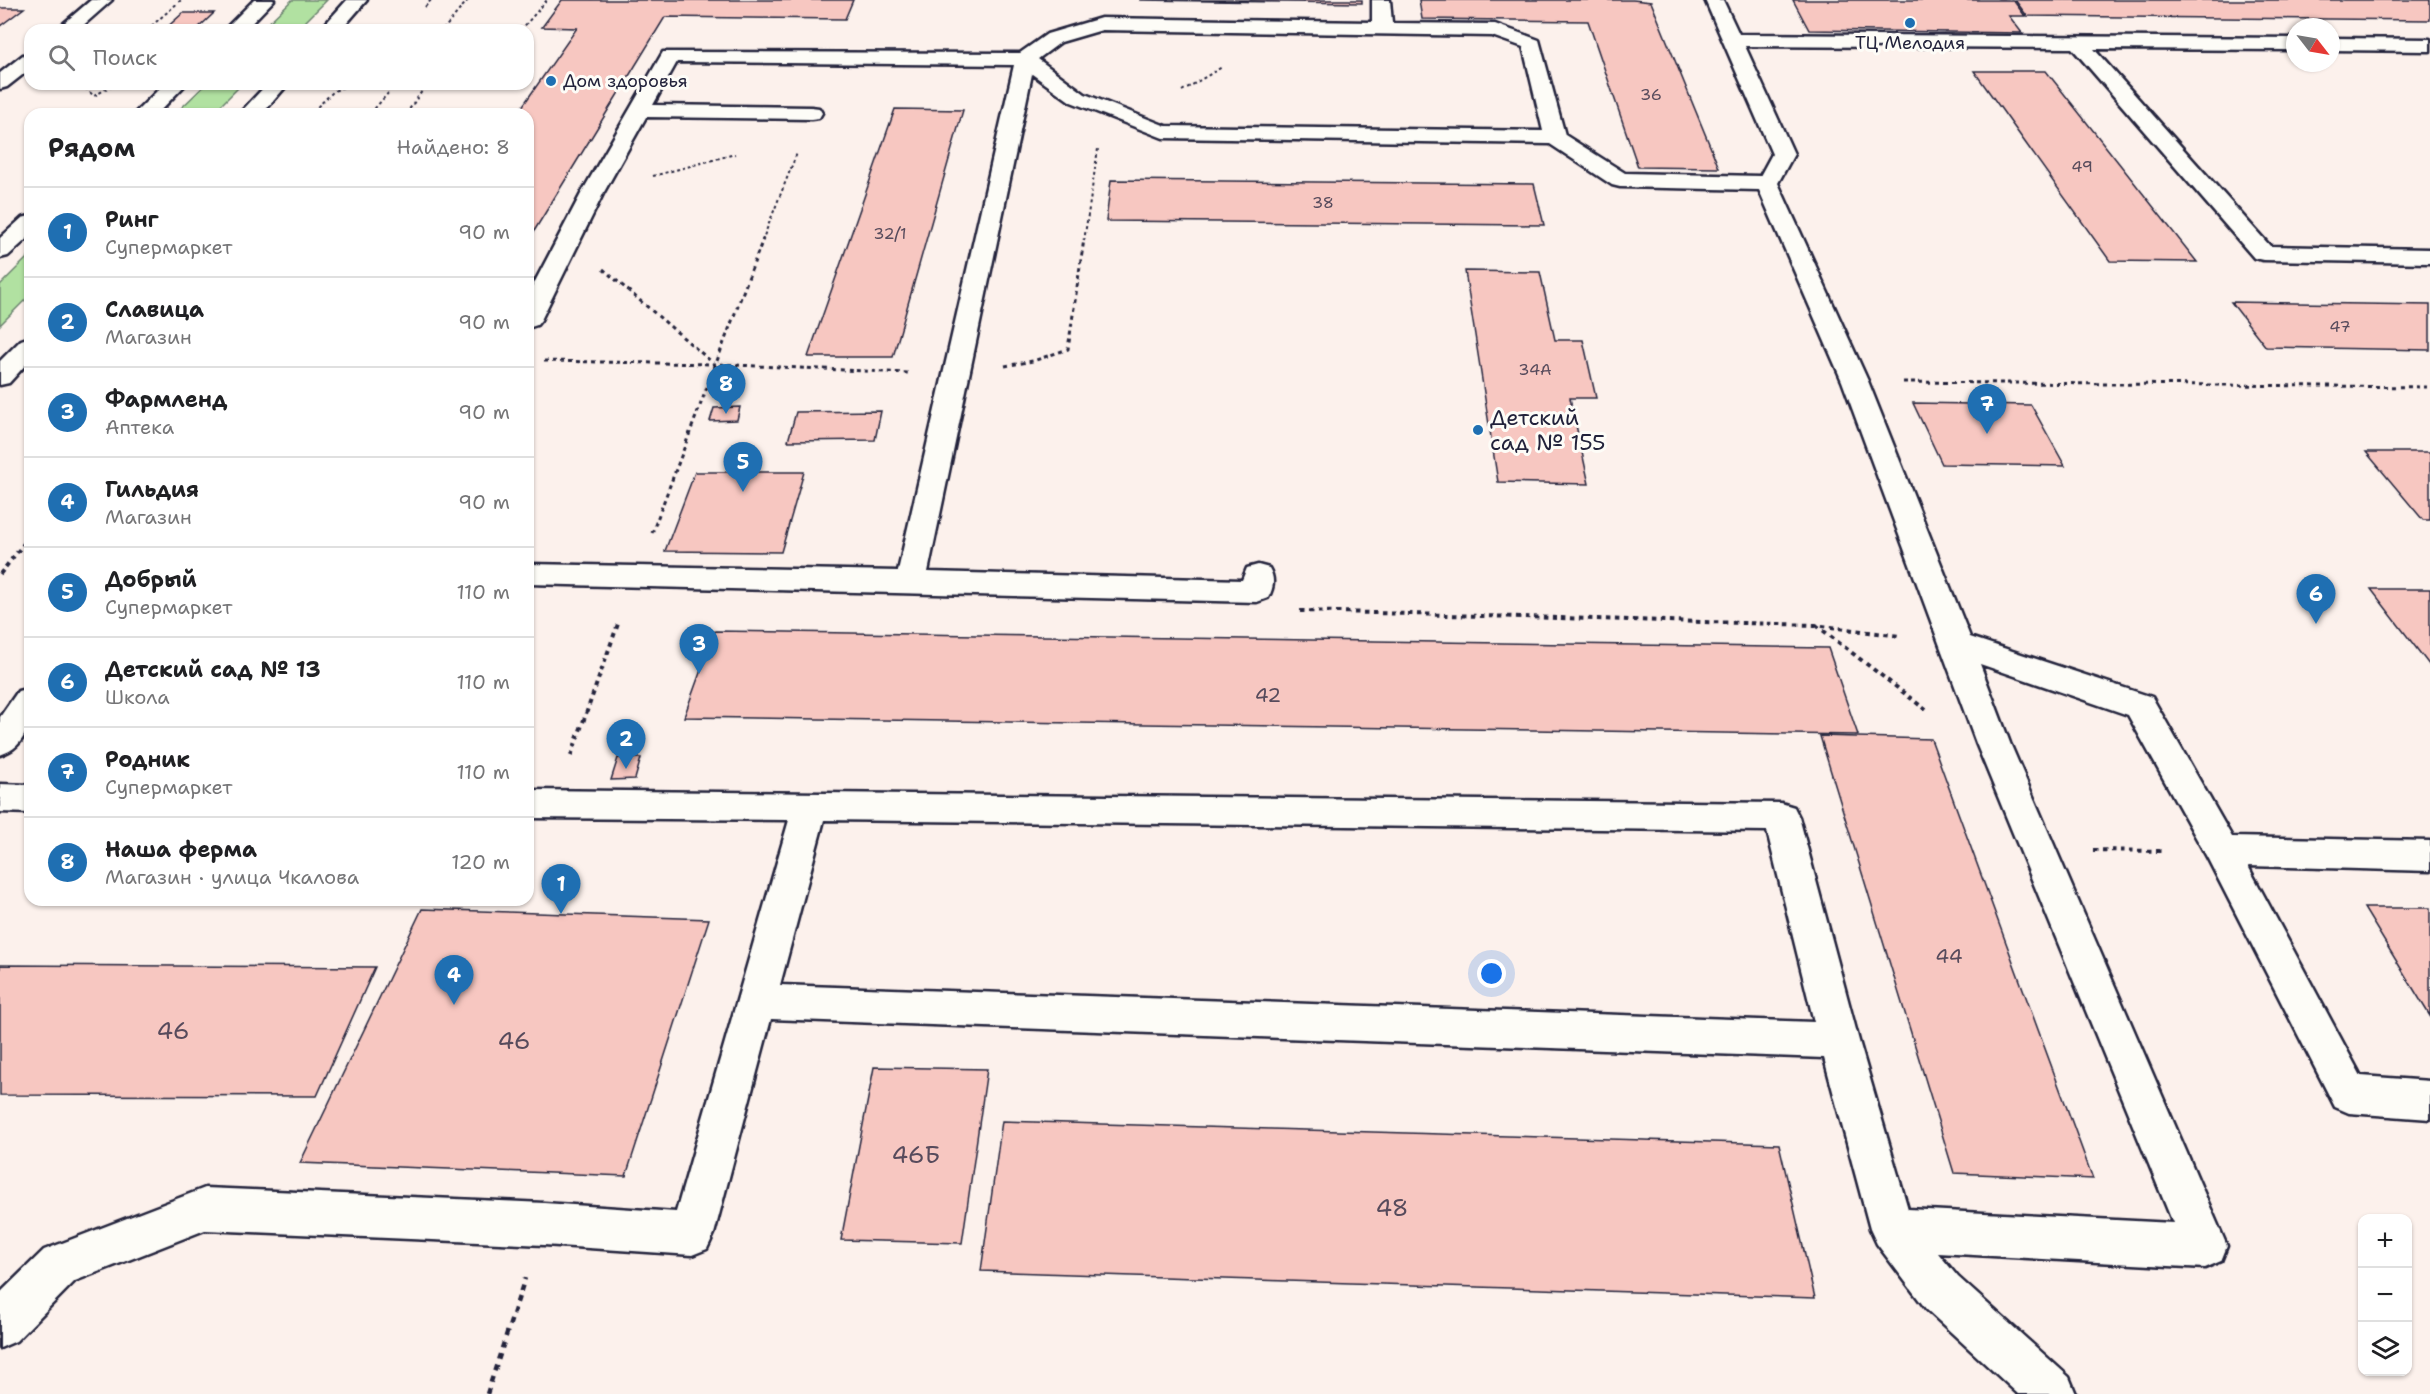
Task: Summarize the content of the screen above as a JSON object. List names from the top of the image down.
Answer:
{
  "places": ["ТЦ Мелодия", "Дом здоровья", "Детский сад № 155"],
  "house_numbers": [
    "36",
    "49",
    "38",
    "32/1",
    "47",
    "34А",
    "42",
    "44",
    "46",
    "46",
    "46Б",
    "48"
  ],
  "north": "bottom right",
  "page": {
    "search": "Поиск",
    "heading": ["Рядом", "Найдено: 8"],
    "list": [
      {
        "mark": "1",
        "name": "Ринг",
        "note": "Супермаркет",
        "value": "90 m"
      },
      {
        "mark": "2",
        "name": "Славица",
        "note": "Магазин",
        "value": "90 m"
      },
      {
        "mark": "3",
        "name": "Фармленд",
        "note": "Аптека",
        "value": "90 m"
      },
      {
        "mark": "4",
        "name": "Гильдия",
        "note": "Магазин",
        "value": "90 m"
      },
      {
        "mark": "5",
        "name": "Добрый",
        "note": "Супермаркет",
        "value": "110 m"
      },
      {
        "mark": "6",
        "name": "Детский сад № 13",
        "note": "Школа",
        "value": "110 m"
      },
      {
        "mark": "7",
        "name": "Родник",
        "note": "Супермаркет",
        "value": "110 m"
      },
      {
        "mark": "8",
        "name": "Наша ферма",
        "note": "Магазин · улица Чкалова",
        "value": "120 m"
      }
    ],
    "pins": [
      "8",
      "7",
      "5",
      "6",
      "3",
      "2",
      "1",
      "4"
    ],
    "map_buttons": ["+", "−"]
  }
}
